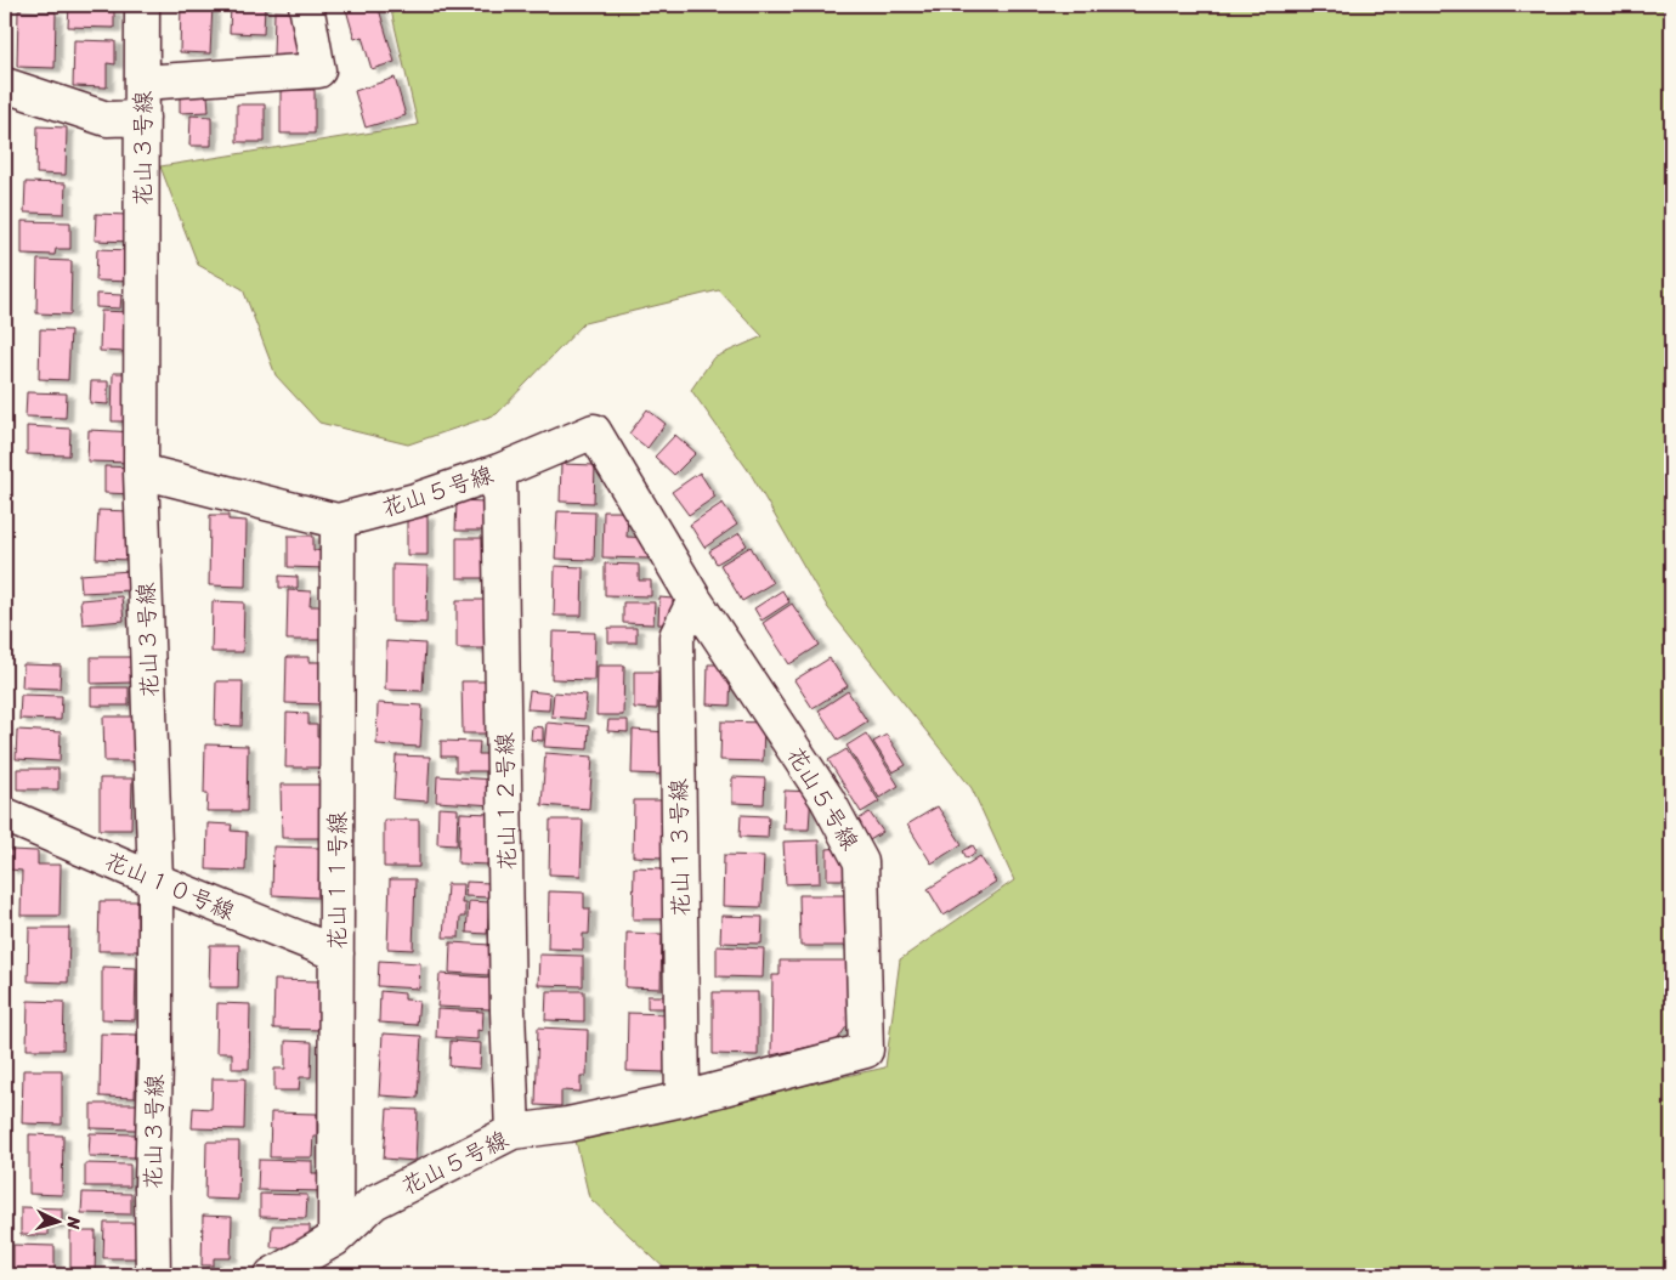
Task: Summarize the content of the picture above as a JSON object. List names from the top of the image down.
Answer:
{
  "streets": {
    "street": [
      "花山３号線",
      "花山５号線",
      "花山１２号線",
      "花山１３号線",
      "花山１１号線",
      "花山１０号線"
    ]
  },
  "crossings": [
    ["花山３号線", "花山５号線"],
    ["花山３号線", "花山１０号線"],
    ["花山５号線", "花山１２号線"],
    ["花山５号線", "花山１３号線"],
    ["花山５号線", "花山１１号線"],
    ["花山１１号線", "花山１０号線"]
  ],
  "north": "right"
}
